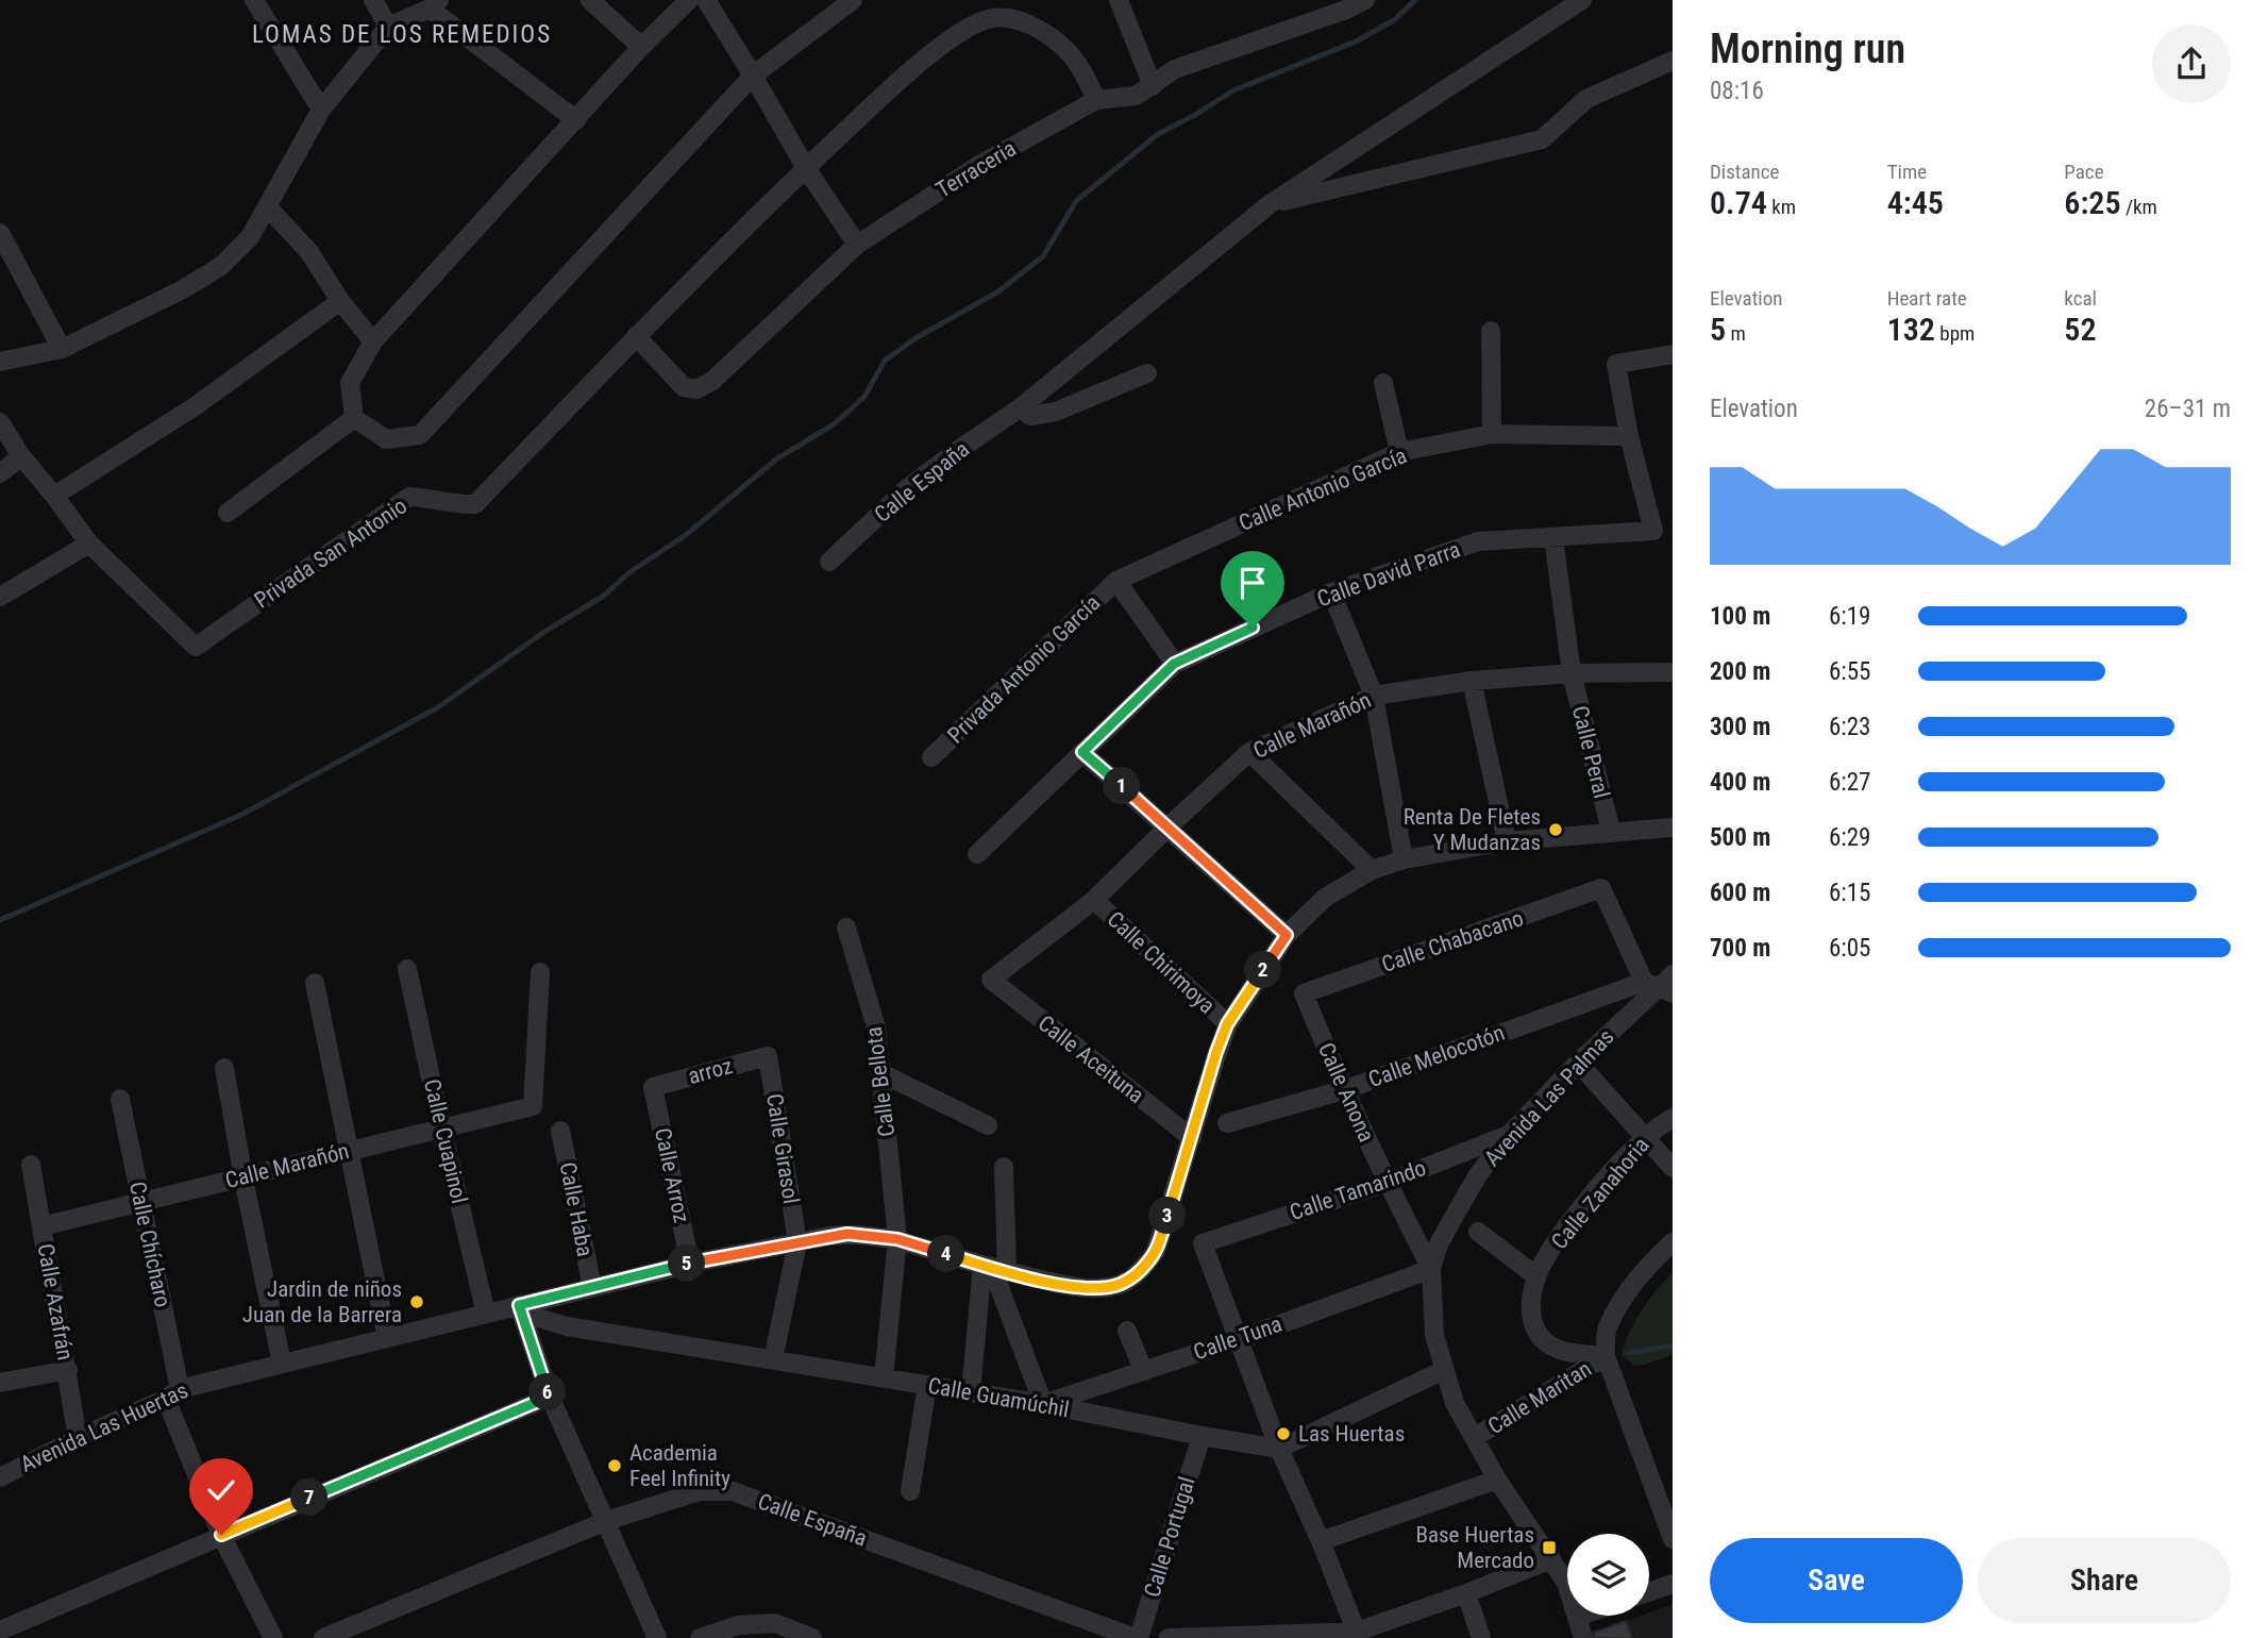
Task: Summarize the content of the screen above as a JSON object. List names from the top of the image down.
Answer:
{
  "streets": {
    "street": [
      "Terraceria",
      "Calle España",
      "Calle Antonio García",
      "Privada San Antonio",
      "Calle David Parra",
      "Privada Antonio García",
      "Calle Marañón",
      "Calle Peral",
      "Calle Chabacano",
      "Calle Chirimoya",
      "Calle Melocotón",
      "Calle Aceituna",
      "arroz",
      "Calle Bellota",
      "Calle Anona",
      "Avenida Las Palmas",
      "Calle Cuapinol",
      "Calle Girasol",
      "Calle Arroz",
      "Calle Tamarindo",
      "Calle Zanahoria",
      "Calle Haba",
      "Calle Chícharo",
      "Calle Azafrán",
      "Calle Tuna",
      "Calle Guamúchil",
      "Calle Maritan",
      "Avenida Las Huertas",
      "Calle Portugal"
    ]
  },
  "crossings": [
    ["Terraceria", "Privada San Antonio"],
    ["Calle España", "Calle Portugal"],
    ["Calle Antonio García", "Calle David Parra"],
    ["Calle Antonio García", "Privada Antonio García"],
    ["Calle David Parra", "Calle Peral"],
    ["Calle Marañón", "Calle Peral"],
    ["Calle Marañón", "Calle Chirimoya"],
    ["Calle Marañón", "Calle Aceituna"],
    ["Calle Marañón", "Calle Cuapinol"],
    ["Calle Marañón", "Calle Chícharo"],
    ["Calle Marañón", "Calle Azafrán"],
    ["Calle Peral", "Avenida Las Huertas"],
    ["Calle Chabacano", "Calle Melocotón"],
    ["Calle Chabacano", "Calle Anona"],
    ["Calle Chabacano", "Avenida Las Palmas"],
    ["Calle Chirimoya", "Avenida Las Huertas"],
    ["Calle Melocotón", "Calle Anona"],
    ["Calle Melocotón", "Avenida Las Palmas"],
    ["Calle Aceituna", "Avenida Las Huertas"],
    ["arroz", "Calle Girasol"],
    ["arroz", "Calle Arroz"],
    ["Calle Bellota", "Calle Guamúchil"],
    ["Calle Bellota", "Avenida Las Huertas"],
    ["Calle Anona", "Avenida Las Palmas"],
    ["Calle Anona", "Calle Tamarindo"],
    ["Calle Anona", "Calle Tuna"],
    ["Avenida Las Palmas", "Calle Tamarindo"],
    ["Avenida Las Palmas", "Calle Tuna"],
    ["Avenida Las Palmas", "Calle Maritan"],
    ["Calle Cuapinol", "Avenida Las Huertas"],
    ["Calle Girasol", "Avenida Las Huertas"],
    ["Calle Arroz", "Avenida Las Huertas"],
    ["Calle Tamarindo", "Calle Tuna"],
    ["Calle Haba", "Avenida Las Huertas"],
    ["Calle Chícharo", "Avenida Las Huertas"],
    ["Calle Azafrán", "Avenida Las Huertas"],
    ["Calle Tuna", "Calle Guamúchil"],
    ["Calle Guamúchil", "Avenida Las Huertas"],
    ["Calle Guamúchil", "Calle Portugal"]
  ],
  "districts": ["LOMAS DE LOS REMEDIOS"],
  "places": {
    "other": [
      "Renta De Fletes Y Mudanzas",
      "Jardin de niños Juan de la Barrera",
      "Las Huertas",
      "Academia Feel Infinity"
    ],
    "transit": ["Base Huertas Mercado"]
  },
  "page": {
    "heading": ["Morning run", "08:16"],
    "stats": [
      ["Distance", "0.74 km"],
      ["Time", "4:45"],
      ["Pace", "6:25 /km"],
      ["Elevation", "5 m"],
      ["Heart rate", "132 bpm"],
      ["kcal", "52"]
    ],
    "chart": ["Elevation", "26–31 m"],
    "list": [
      {
        "name": "100 m",
        "note": "6:19"
      },
      {
        "name": "200 m",
        "note": "6:55"
      },
      {
        "name": "300 m",
        "note": "6:23"
      },
      {
        "name": "400 m",
        "note": "6:27"
      },
      {
        "name": "500 m",
        "note": "6:29"
      },
      {
        "name": "600 m",
        "note": "6:15"
      },
      {
        "name": "700 m",
        "note": "6:05"
      }
    ],
    "pins": [
      "1",
      "2",
      "3",
      "4",
      "5",
      "6",
      "7"
    ],
    "buttons": ["Save", "Share"]
  }
}
